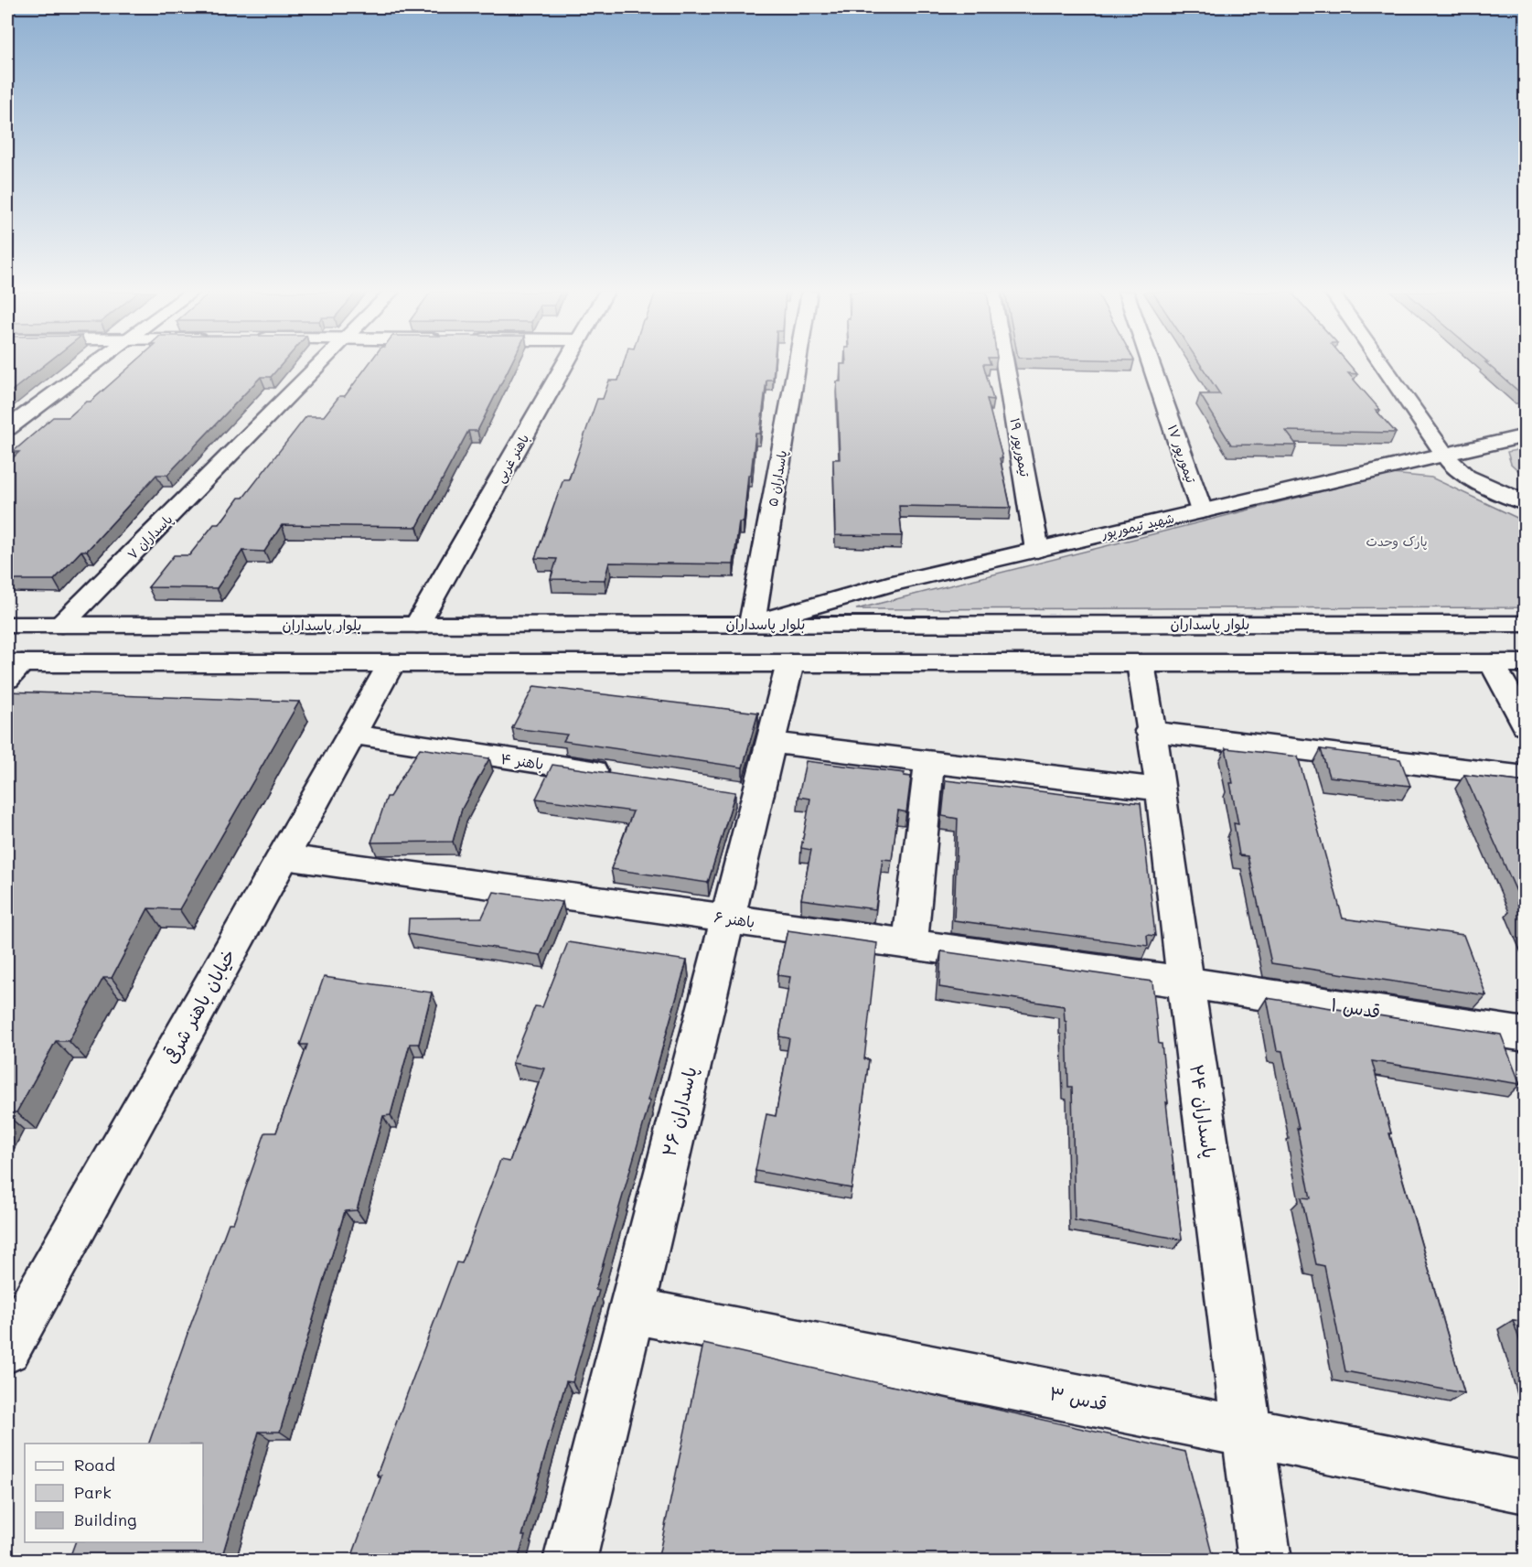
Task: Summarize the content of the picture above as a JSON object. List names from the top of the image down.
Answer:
{
  "streets": {
    "street": [
      "تیمورپور ۱۹",
      "تیمورپور ۱۷",
      "باهنر غربی",
      "پاسداران ۵",
      "شهید تیمورپور",
      "پاسداران ۷",
      "بلوار پاسداران",
      "باهنر ۴",
      "باهنر ۶",
      "خیابان باهنر شرقی",
      "قدس ۱",
      "پاسداران ۲۶",
      "پاسداران ۲۴",
      "قدس ۳"
    ]
  },
  "crossings": [
    ["تیمورپور ۱۹", "شهید تیمورپور"],
    ["تیمورپور ۱۷", "شهید تیمورپور"],
    ["باهنر غربی", "بلوار پاسداران"],
    ["پاسداران ۵", "شهید تیمورپور"],
    ["پاسداران ۵", "بلوار پاسداران"],
    ["شهید تیمورپور", "بلوار پاسداران"],
    ["پاسداران ۷", "بلوار پاسداران"],
    ["باهنر ۴", "خیابان باهنر شرقی"],
    ["باهنر ۶", "خیابان باهنر شرقی"],
    ["باهنر ۶", "قدس ۱"],
    ["باهنر ۶", "پاسداران ۲۶"],
    ["باهنر ۶", "پاسداران ۲۴"],
    ["قدس ۱", "پاسداران ۲۴"],
    ["پاسداران ۲۶", "قدس ۳"],
    ["پاسداران ۲۴", "قدس ۳"]
  ],
  "parks": ["پارک وحدت"],
  "legend": ["Road", "Park", "Building"]
}
